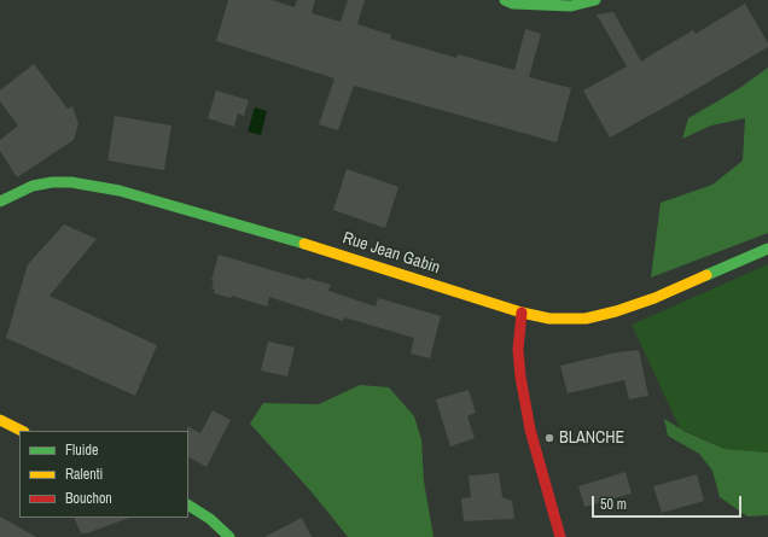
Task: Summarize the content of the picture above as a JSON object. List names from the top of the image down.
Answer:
{
  "streets": {
    "street": ["Rue Jean Gabin"]
  },
  "places": ["BLANCHE"],
  "legend": ["Fluide", "Ralenti", "Bouchon"],
  "scale_bar": "50 m"
}
